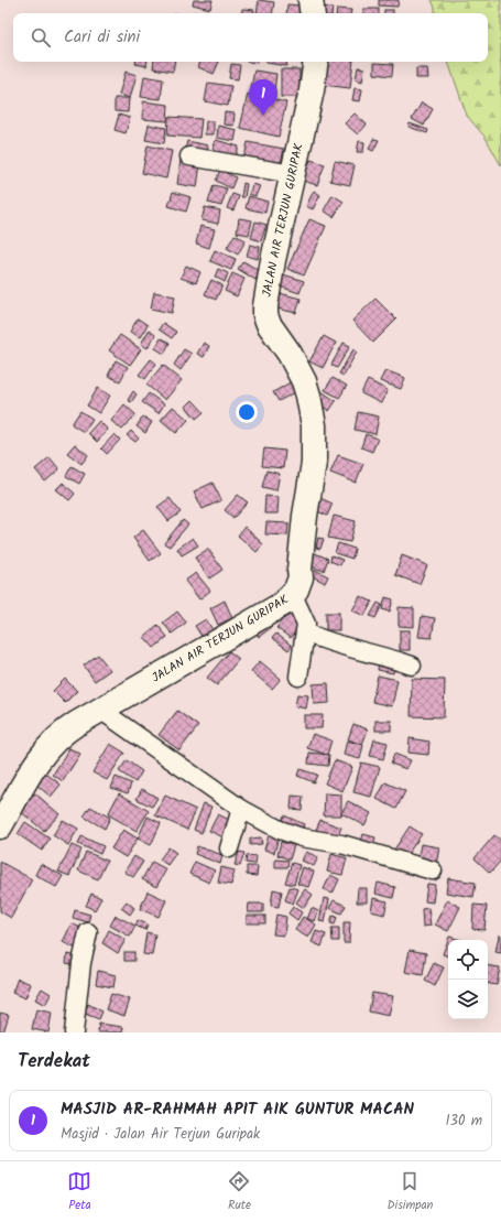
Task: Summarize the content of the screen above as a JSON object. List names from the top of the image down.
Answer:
{
  "streets": {
    "street": ["JALAN AIR TERJUN GURIPAK"]
  },
  "page": {
    "search": "Cari di sini",
    "pins": "1",
    "heading": "Terdekat",
    "list": [
      {
        "mark": "1",
        "name": "MASJID AR-RAHMAH APIT AIK GUNTUR MACAN",
        "note": "Masjid · Jalan Air Terjun Guripak",
        "value": "130 m"
      }
    ],
    "nav": ["Peta", "Rute", "Disimpan"]
  }
}
